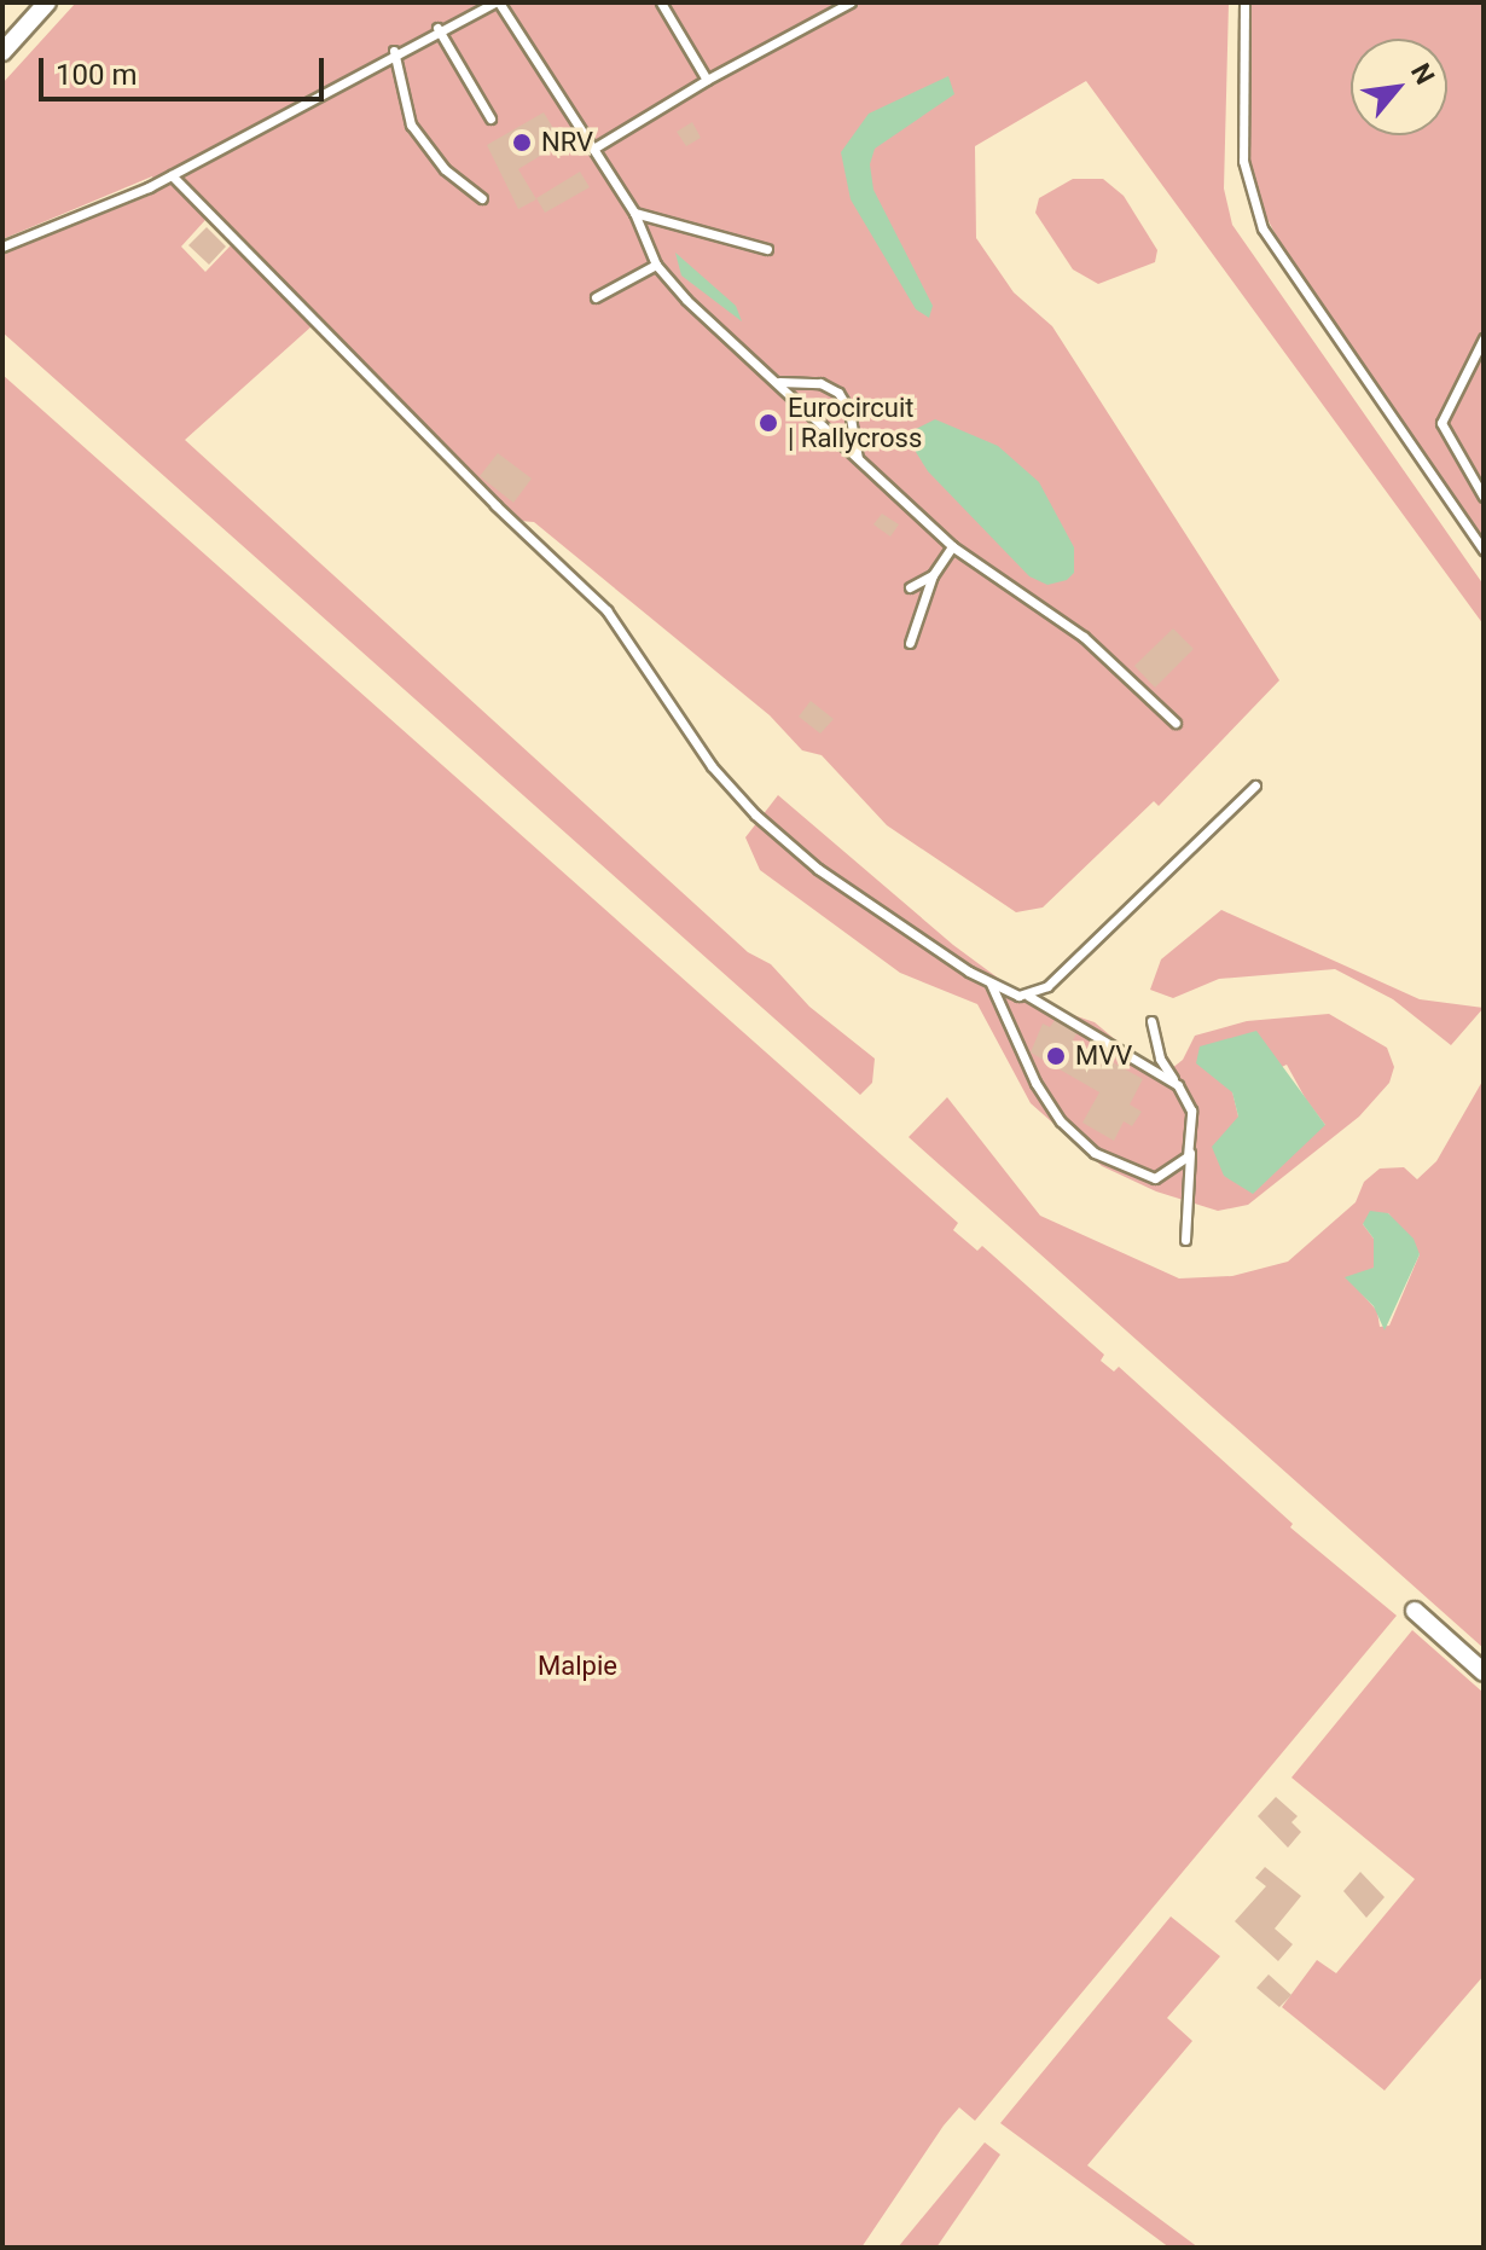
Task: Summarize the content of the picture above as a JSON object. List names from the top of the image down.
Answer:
{
  "parks": ["Malpie"],
  "places": ["NRV", "Eurocircuit | Rallycross", "MVV"],
  "scale_bar": "100 m",
  "north": "top right"
}
